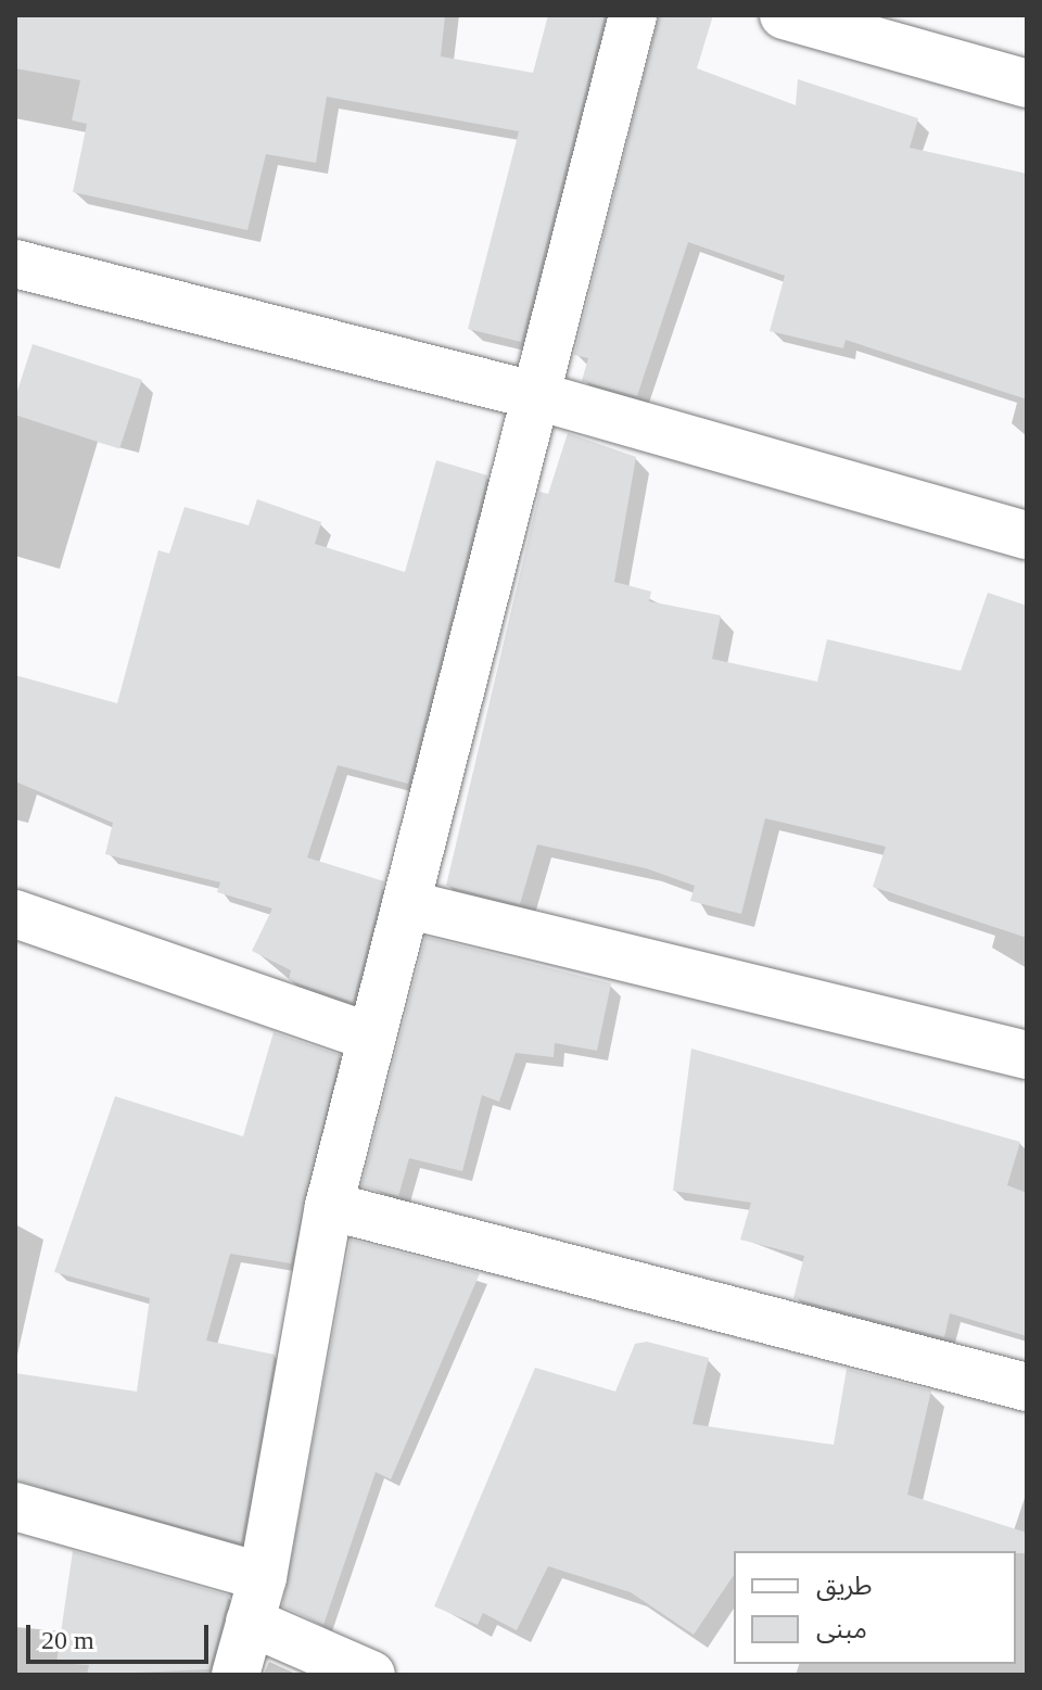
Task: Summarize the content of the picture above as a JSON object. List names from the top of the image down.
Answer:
{
  "legend": ["طريق", "مبنى"],
  "scale_bar": "20 m"
}
